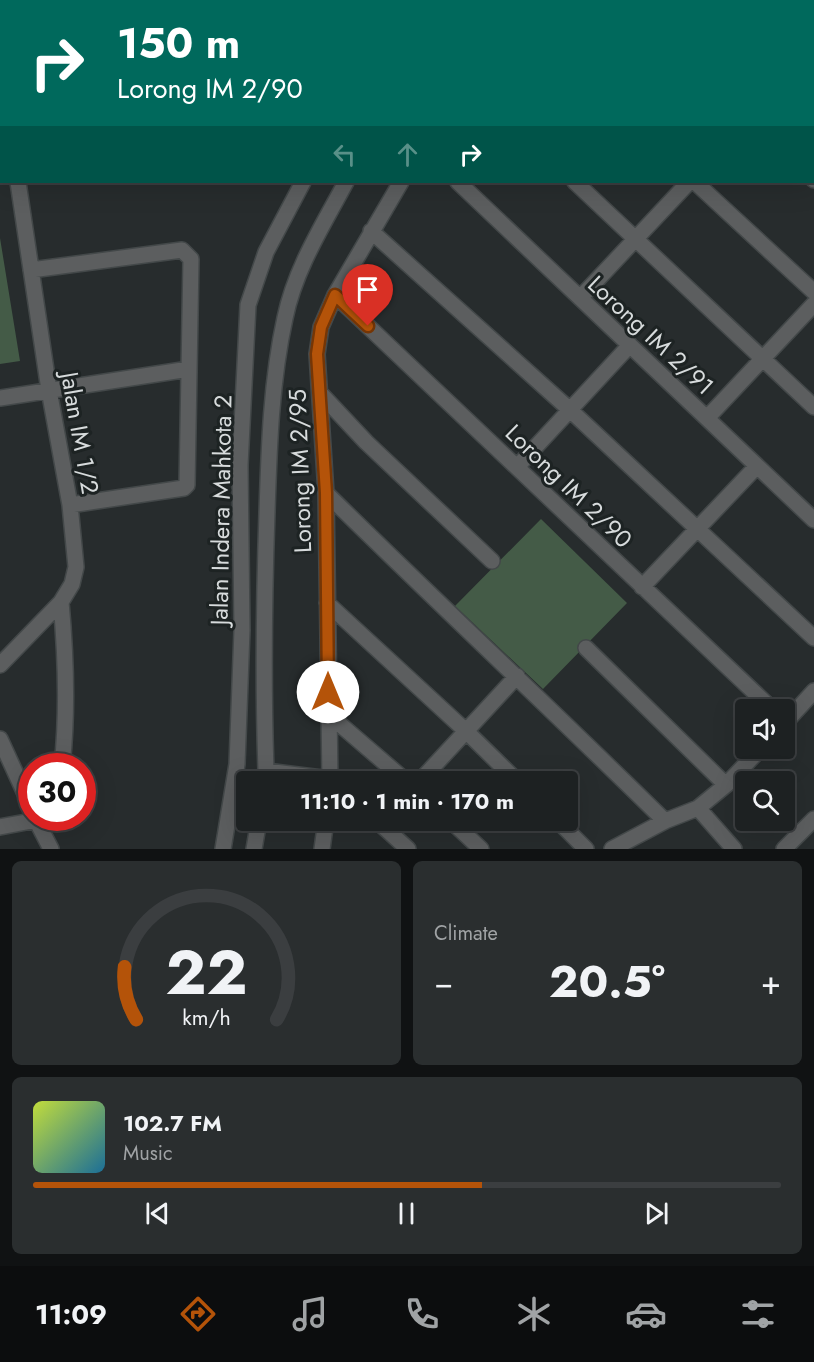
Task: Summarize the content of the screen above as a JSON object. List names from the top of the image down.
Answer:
{
  "streets": {
    "street": [
      "Lorong IM 2/91",
      "Jalan IM 1/2",
      "Lorong IM 2/95",
      "Lorong IM 2/90",
      "Jalan Indera Mahkota 2"
    ]
  },
  "crossings": [
    ["Lorong IM 2/95", "Lorong IM 2/90"]
  ],
  "page": {
    "turn": ["150 m", "Lorong IM 2/90"],
    "limit": "30",
    "trip": "11:10 · 1 min · 170 m",
    "tile": "Climate",
    "heat": ["−", "20.5°", "+"],
    "song": ["102.7 FM", "Music"],
    "tabs": "11:09",
    "gauge": ["22", "km/h"]
  }
}
